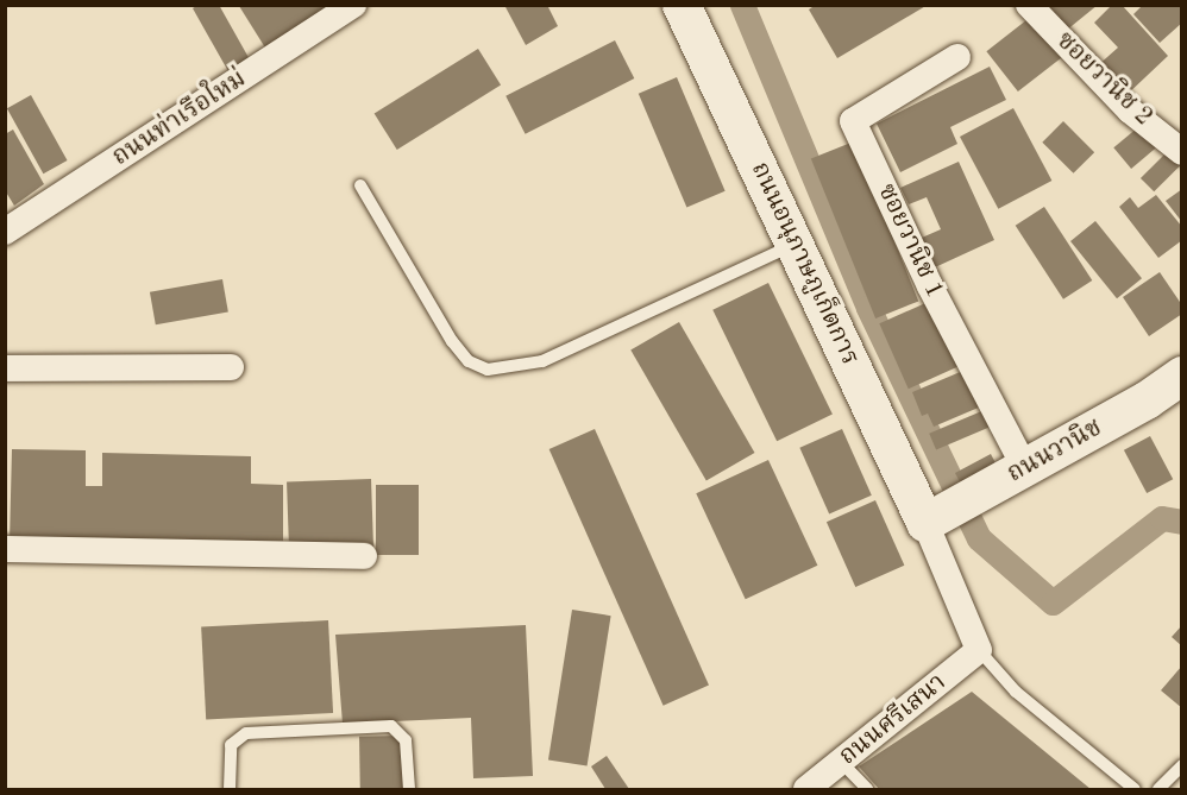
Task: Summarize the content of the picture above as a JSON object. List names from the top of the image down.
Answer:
{
  "streets": {
    "street": [
      "ซอยวานิช 2",
      "ถนนท่าเรือใหม่",
      "ซอยวานิช 1",
      "ถนนอนุภาษภูเก็ตการ",
      "ถนนวานิช",
      "ถนนศรีเสนา"
    ]
  },
  "crossings": [
    ["ซอยวานิช 1", "ถนนวานิช"],
    ["ถนนอนุภาษภูเก็ตการ", "ถนนวานิช"]
  ]
}
